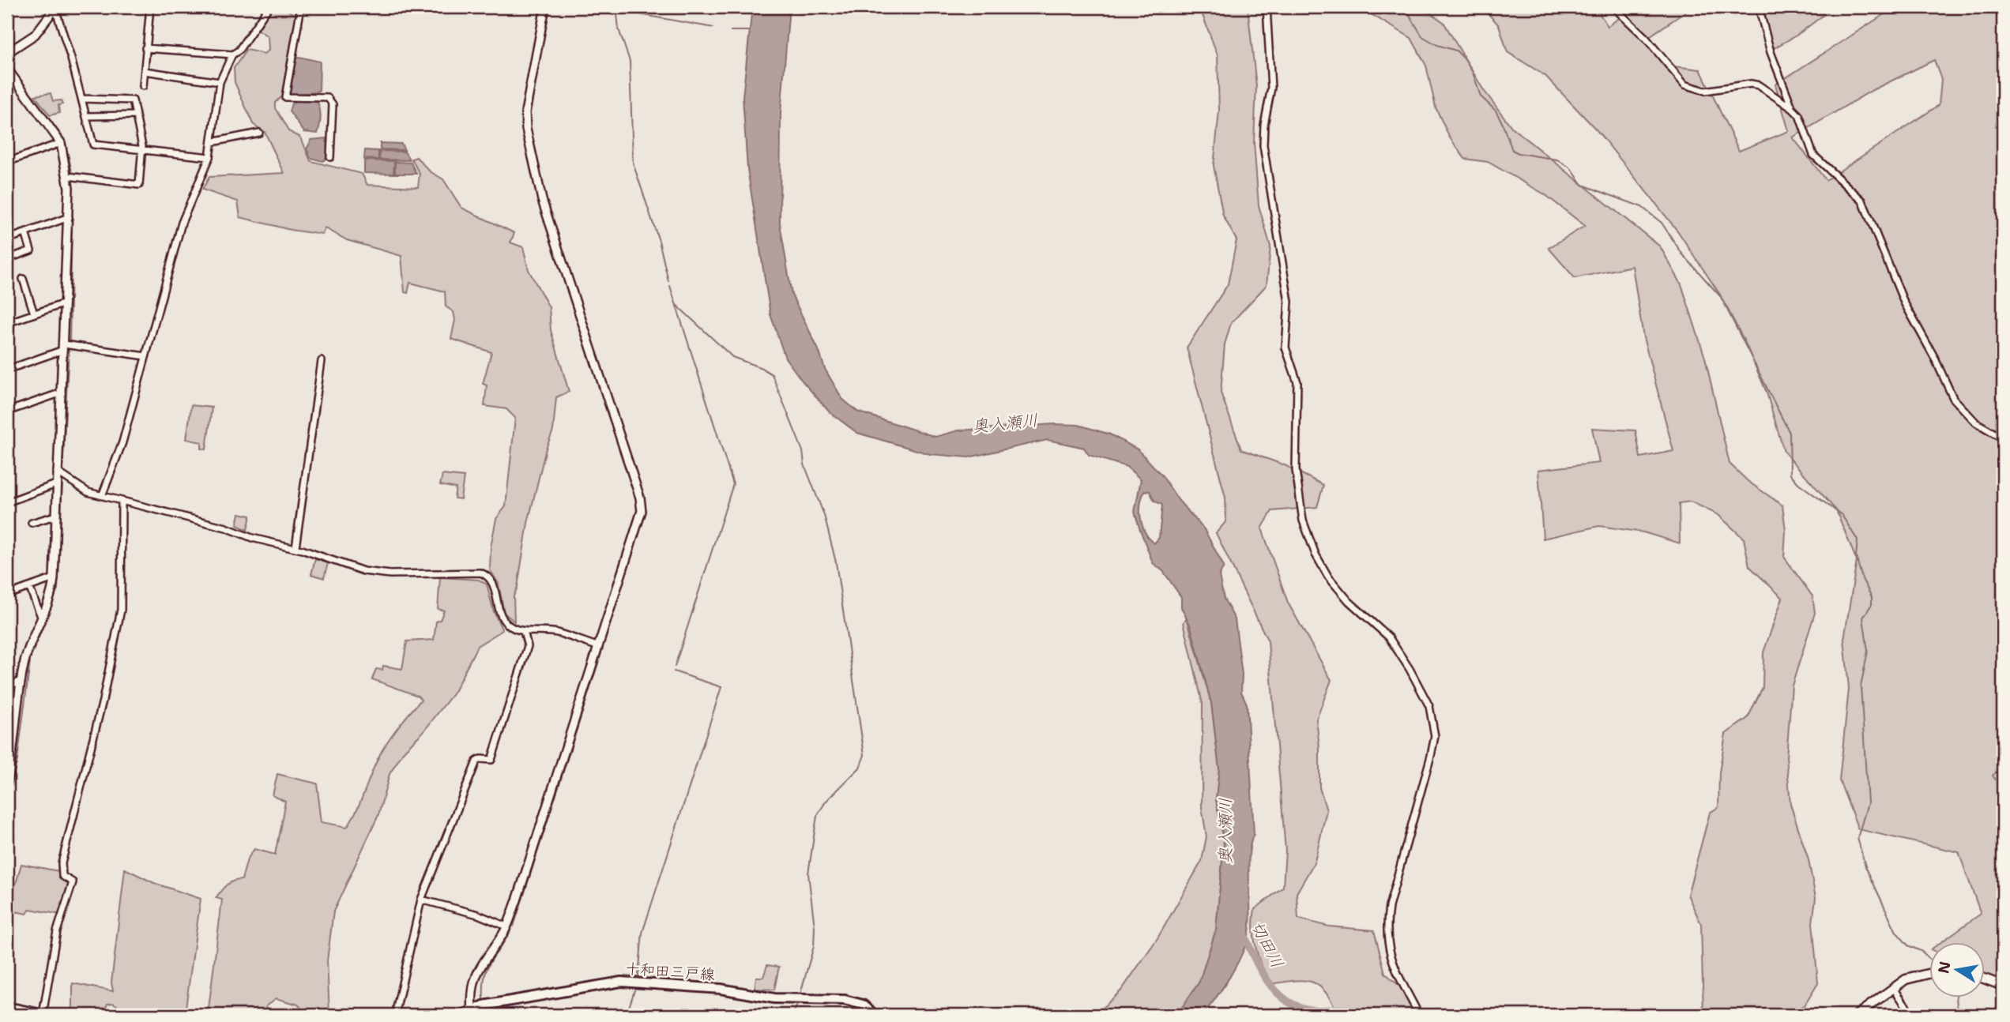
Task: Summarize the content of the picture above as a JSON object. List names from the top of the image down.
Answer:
{
  "streets": {
    "main road": ["十和田三戸線"]
  },
  "water": ["奥入瀬川", "切田川"],
  "north": "left"
}
